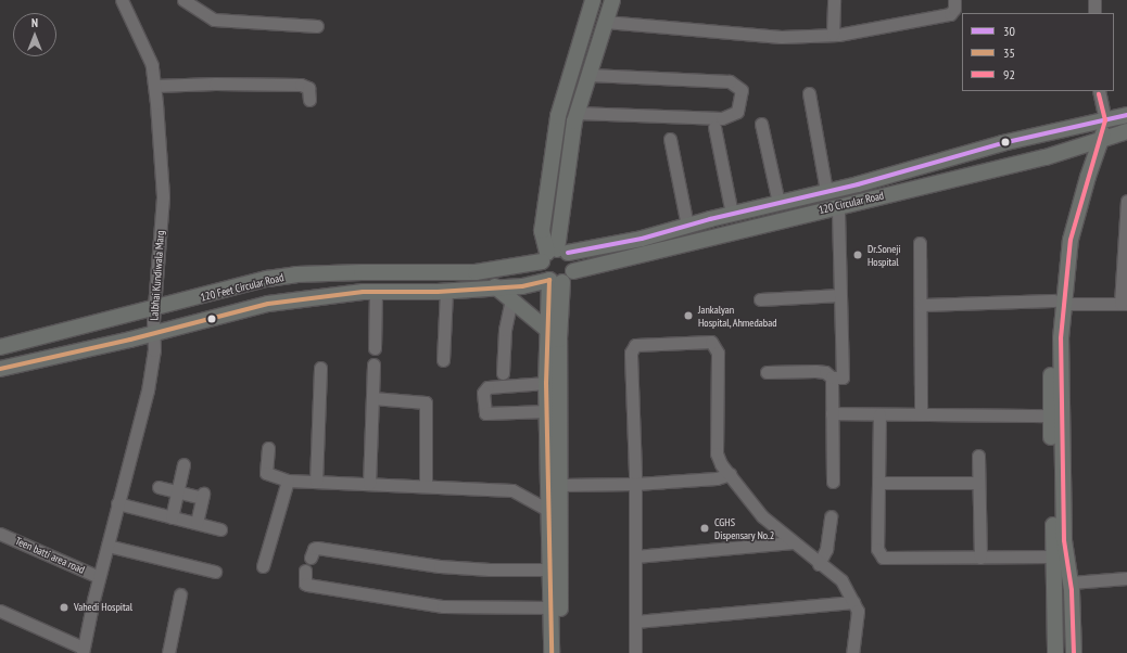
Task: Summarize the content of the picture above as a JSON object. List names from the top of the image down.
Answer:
{
  "streets": {
    "main road": ["120 Circular Road", "120 Feet Circular Road"],
    "street": ["Lalbhai Kundiwala Marg", "Teen batti area road"]
  },
  "crossings": [
    ["120 Circular Road", "120 Feet Circular Road"],
    ["Lalbhai Kundiwala Marg", "120 Feet Circular Road"],
    ["Lalbhai Kundiwala Marg", "Teen batti area road"]
  ],
  "places": [
    "Dr.Soneji Hospital",
    "Jankalyan Hospital, Ahmedabad",
    "CGHS Dispensary No.2",
    "Vahedi Hospital"
  ],
  "lines": ["transit line 92", "transit line 30", "transit line 35"],
  "legend": ["30", "35", "92"],
  "north": "top"
}
